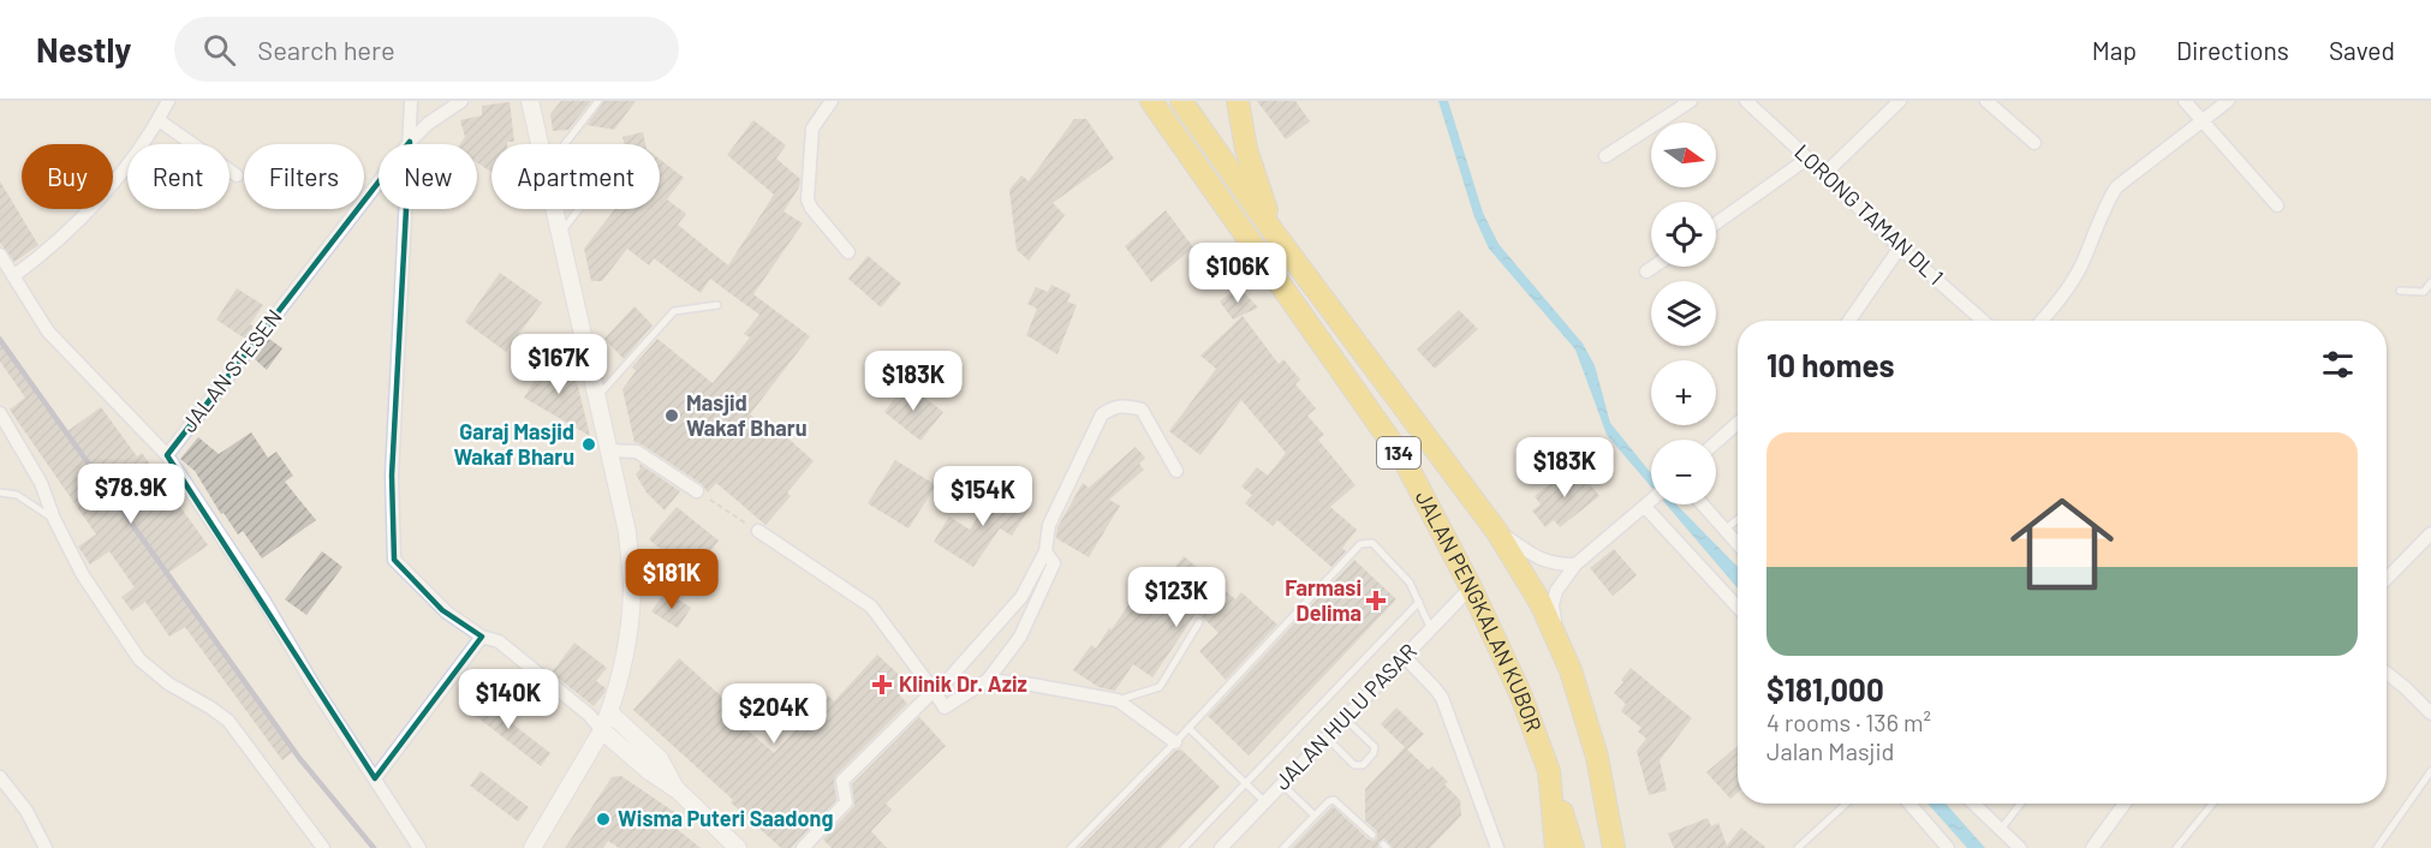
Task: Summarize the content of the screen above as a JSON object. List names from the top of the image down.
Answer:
{
  "streets": {
    "main road": ["134", "JALAN PENGKALAN KUBOR"],
    "street": ["LORONG TAMAN DL 1", "JALAN STESEN", "JALAN HULU PASAR"]
  },
  "crossings": [
    ["JALAN PENGKALAN KUBOR", "JALAN HULU PASAR"]
  ],
  "places": {
    "other": ["Masjid Wakaf Bharu", "Garaj Masjid Wakaf Bharu", "Wisma Puteri Saadong"],
    "health": ["Farmasi Delima", "Klinik Dr. Aziz"]
  },
  "north": "right",
  "page": {
    "header": "Nestly",
    "search": "Search here",
    "nav": ["Map", "Directions", "Saved"],
    "map_buttons": ["+", "−"],
    "chip": [
      "Buy",
      "Rent",
      "Filters",
      "New",
      "Apartment"
    ],
    "price": [
      "$106K",
      "$167K",
      "$183K",
      "$183K",
      "$78.9K",
      "$154K",
      "$181K",
      "$123K",
      "$140K",
      "$204K"
    ],
    "heading": "10 homes",
    "list": [
      {
        "name": "$181,000",
        "note": "4 rooms · 136 m² · Jalan Masjid"
      }
    ]
  }
}
